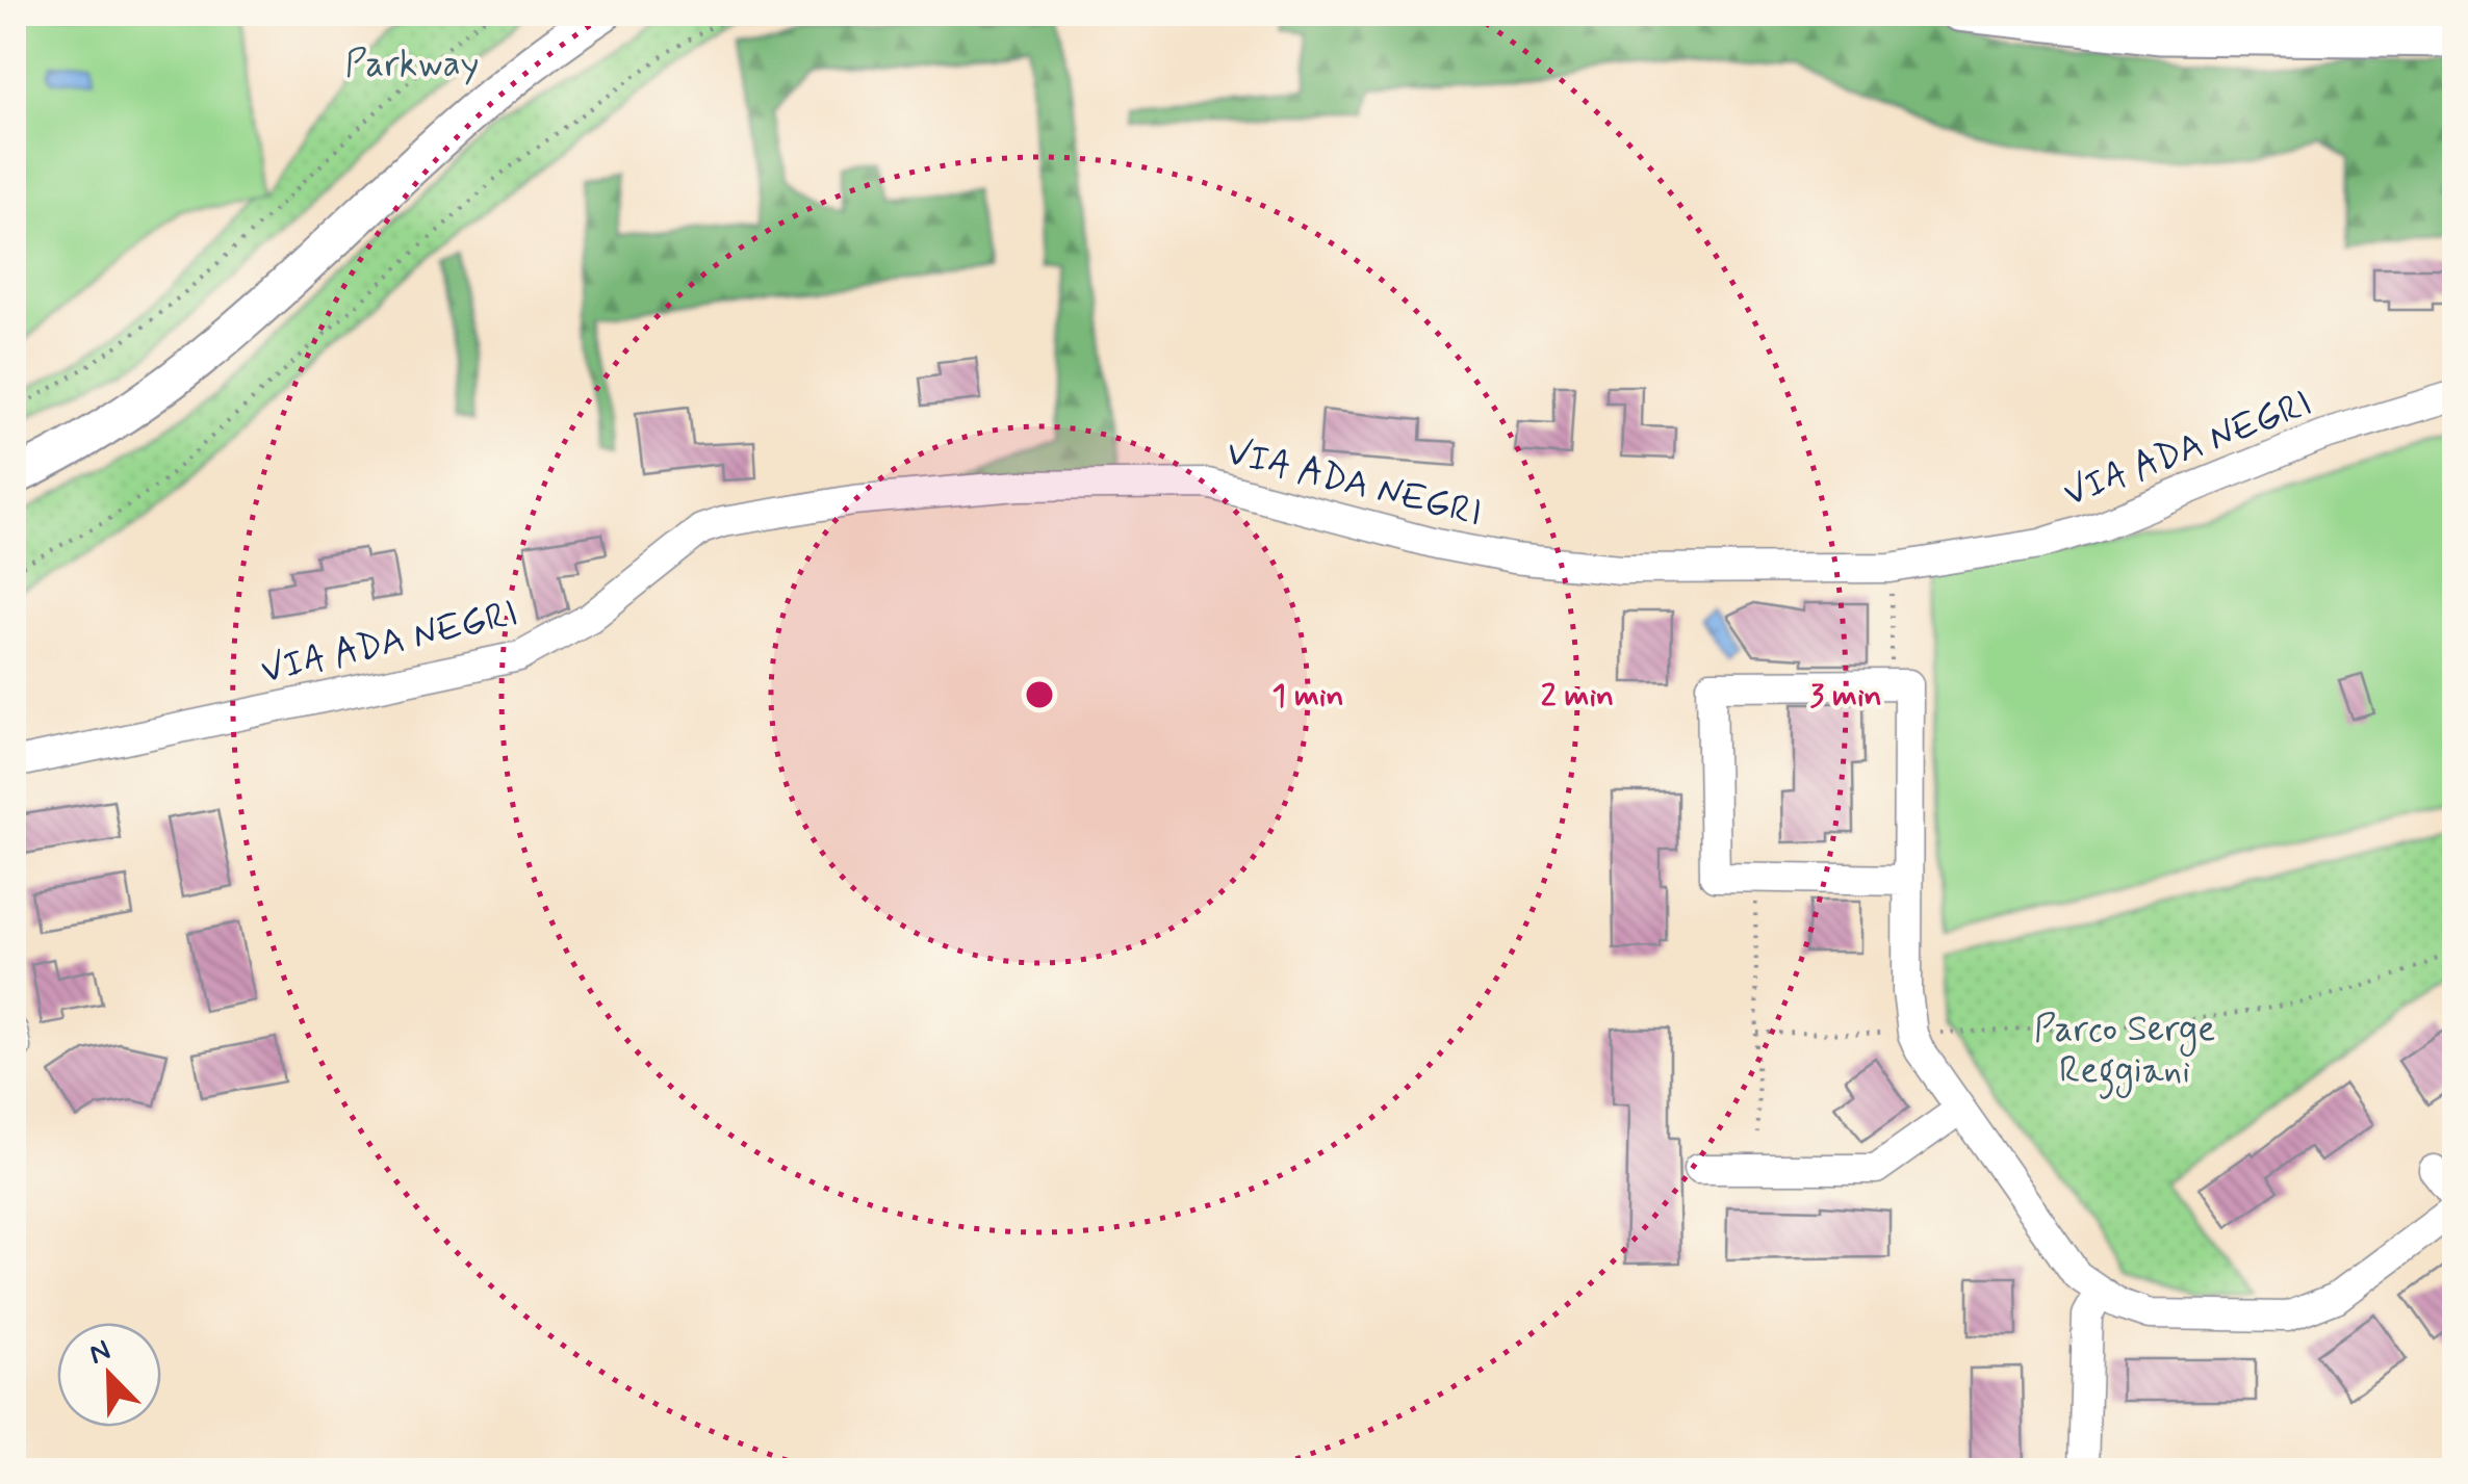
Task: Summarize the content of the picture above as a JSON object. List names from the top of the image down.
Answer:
{
  "streets": {
    "street": ["VIA ADA NEGRI"]
  },
  "parks": ["Parkway", "Parco Serge Reggiani"],
  "north": "top left",
  "rings": ["1 min", "2 min", "3 min"]
}
